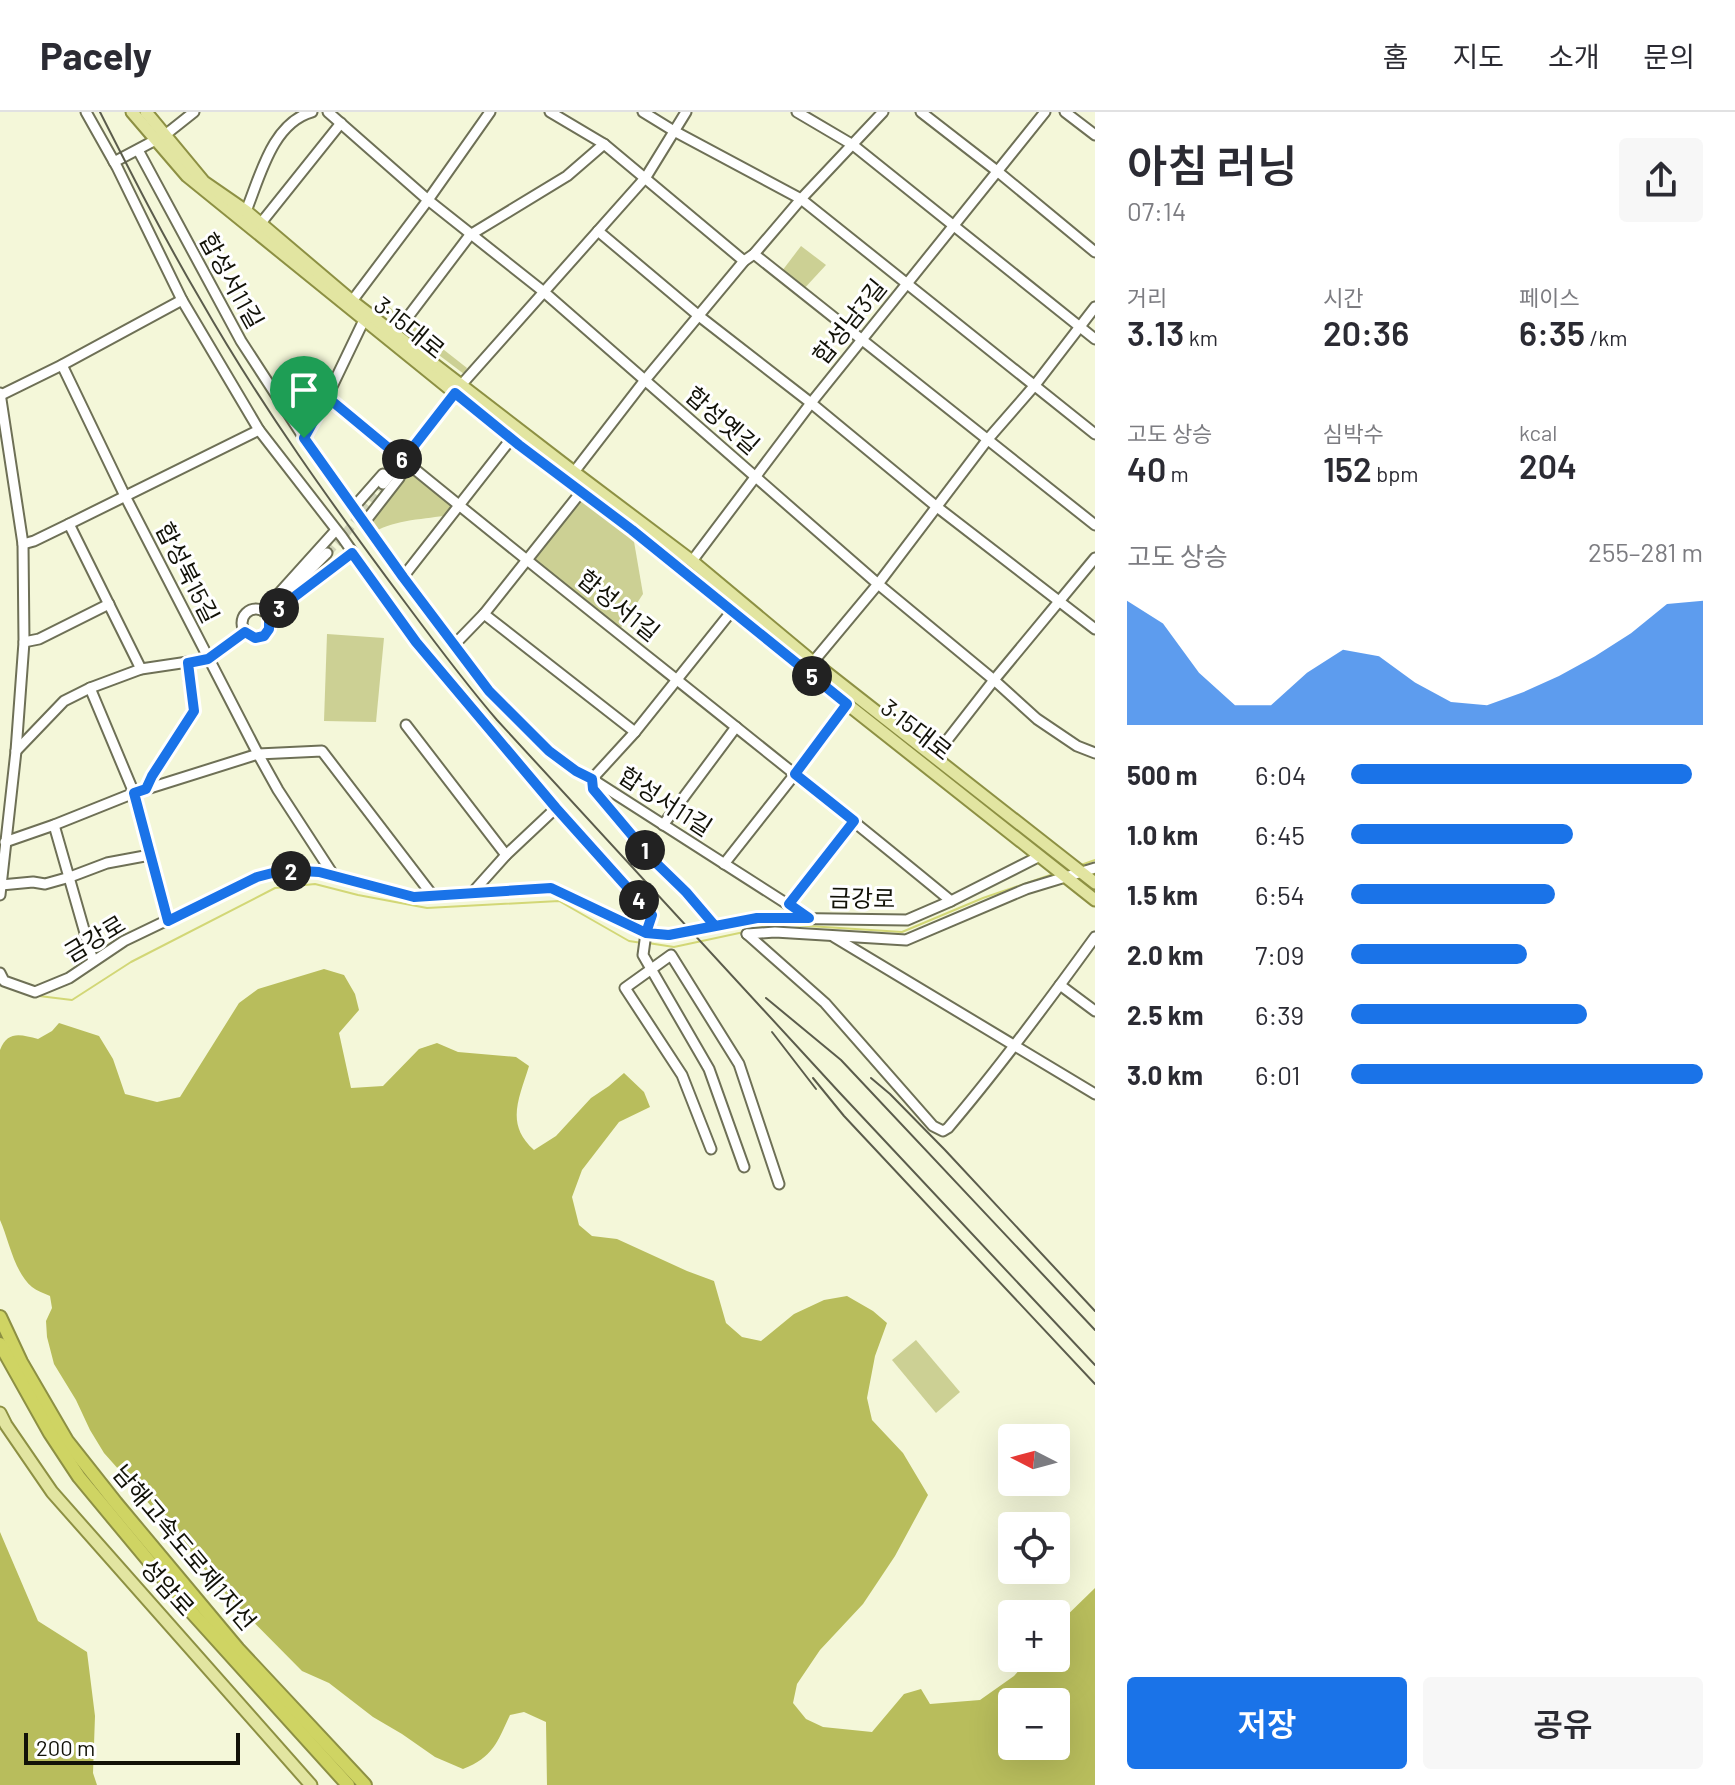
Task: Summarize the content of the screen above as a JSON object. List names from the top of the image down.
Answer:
{
  "streets": {
    "highway": ["남해고속도로제1지선"],
    "main road": ["3·15대로", "성암로"],
    "street": [
      "합성서11길",
      "합성남3길",
      "합성옛길",
      "합성북15길",
      "합성서1길",
      "금강로"
    ]
  },
  "crossings": [
    ["합성서11길", "금강로"],
    ["합성남3길", "3·15대로"],
    ["합성남3길", "합성옛길"],
    ["3·15대로", "금강로"],
    ["합성북15길", "금강로"],
    ["합성서1길", "금강로"]
  ],
  "scale_bar": "200 m",
  "north": "left",
  "page": {
    "header": "Pacely",
    "nav": [
      "홈",
      "지도",
      "소개",
      "문의"
    ],
    "heading": ["아침 러닝", "07:14"],
    "stats": [
      ["거리", "3.13 km"],
      ["시간", "20:36"],
      ["페이스", "6:35 /km"],
      ["고도 상승", "40 m"],
      ["심박수", "152 bpm"],
      ["kcal", "204"]
    ],
    "pins": [
      "6",
      "3",
      "5",
      "1",
      "2",
      "4"
    ],
    "chart": ["고도 상승", "255–281 m"],
    "list": [
      {
        "name": "500 m",
        "note": "6:04"
      },
      {
        "name": "1.0 km",
        "note": "6:45"
      },
      {
        "name": "1.5 km",
        "note": "6:54"
      },
      {
        "name": "2.0 km",
        "note": "7:09"
      },
      {
        "name": "2.5 km",
        "note": "6:39"
      },
      {
        "name": "3.0 km",
        "note": "6:01"
      }
    ],
    "map_buttons": ["+", "−"],
    "buttons": ["저장", "공유"],
    "scale": "200 m"
  }
}
